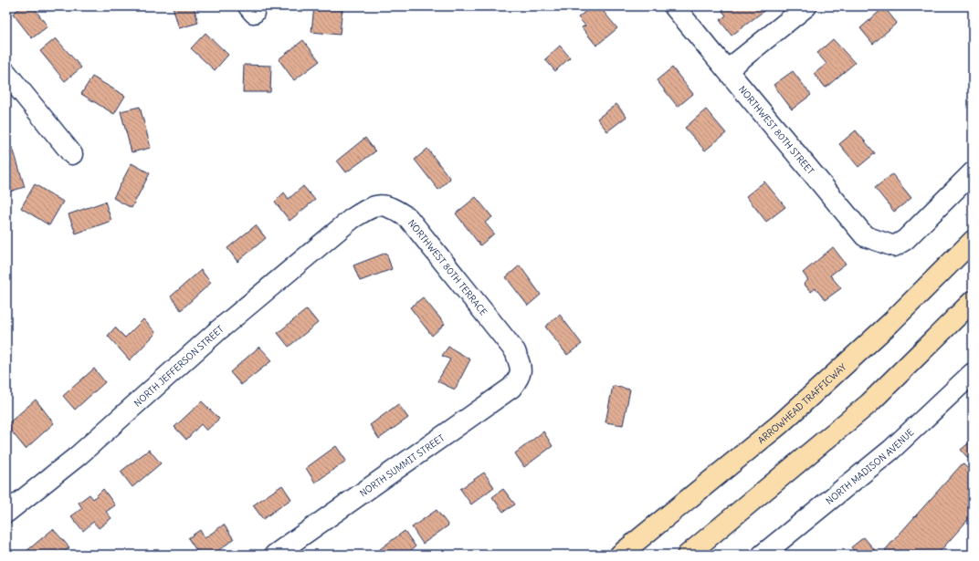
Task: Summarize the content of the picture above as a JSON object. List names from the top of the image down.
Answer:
{
  "streets": {
    "highway": ["ARROWHEAD TRAFFICWAY"],
    "street": [
      "NORTHWEST 80TH STREET",
      "NORTHWEST 80TH TERRACE",
      "NORTH JEFFERSON STREET",
      "NORTH SUMMIT STREET",
      "NORTH MADISON AVENUE"
    ]
  },
  "crossings": [
    ["NORTHWEST 80TH TERRACE", "NORTH JEFFERSON STREET"],
    ["NORTHWEST 80TH TERRACE", "NORTH SUMMIT STREET"]
  ]
}
